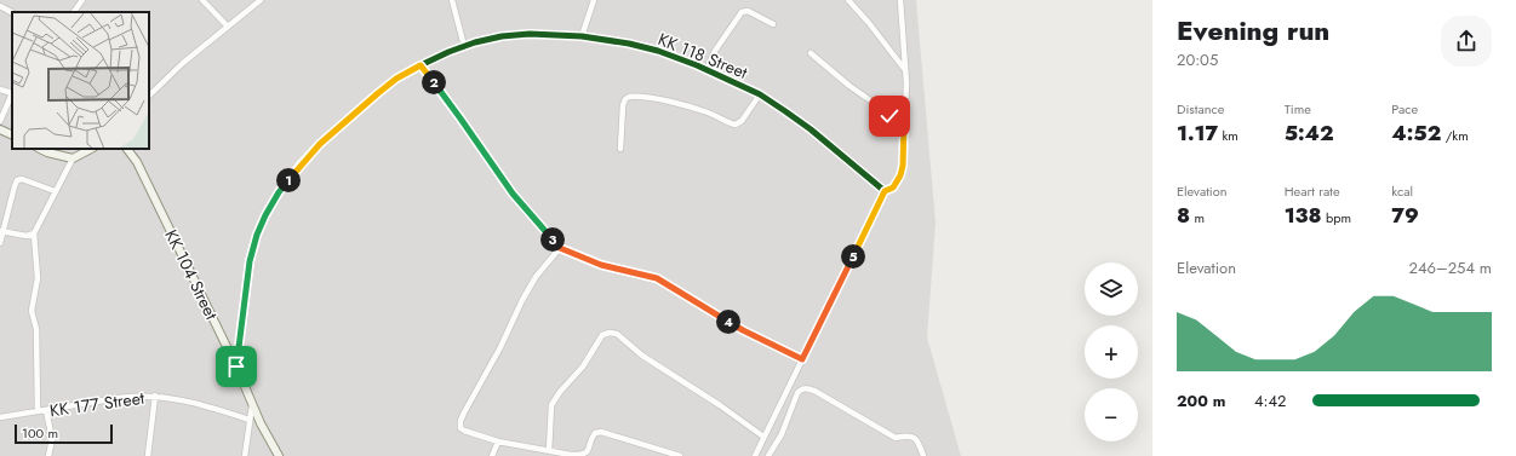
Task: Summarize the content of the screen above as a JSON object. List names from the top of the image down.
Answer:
{
  "streets": {
    "street": ["KK 118 Street", "KK 104 Street", "KK 177 Street"]
  },
  "crossings": [
    ["KK 118 Street", "KK 104 Street"]
  ],
  "scale_bar": "100 m",
  "page": {
    "heading": ["Evening run", "20:05"],
    "pins": [
      "2",
      "1",
      "3",
      "5",
      "4"
    ],
    "stats": [
      ["Distance", "1.17 km"],
      ["Time", "5:42"],
      ["Pace", "4:52 /km"],
      ["Elevation", "8 m"],
      ["Heart rate", "138 bpm"],
      ["kcal", "79"]
    ],
    "chart": ["Elevation", "246–254 m"],
    "map_buttons": ["+", "−"],
    "list": [
      {
        "name": "200 m",
        "note": "4:42"
      }
    ],
    "scale": "100 m"
  }
}
